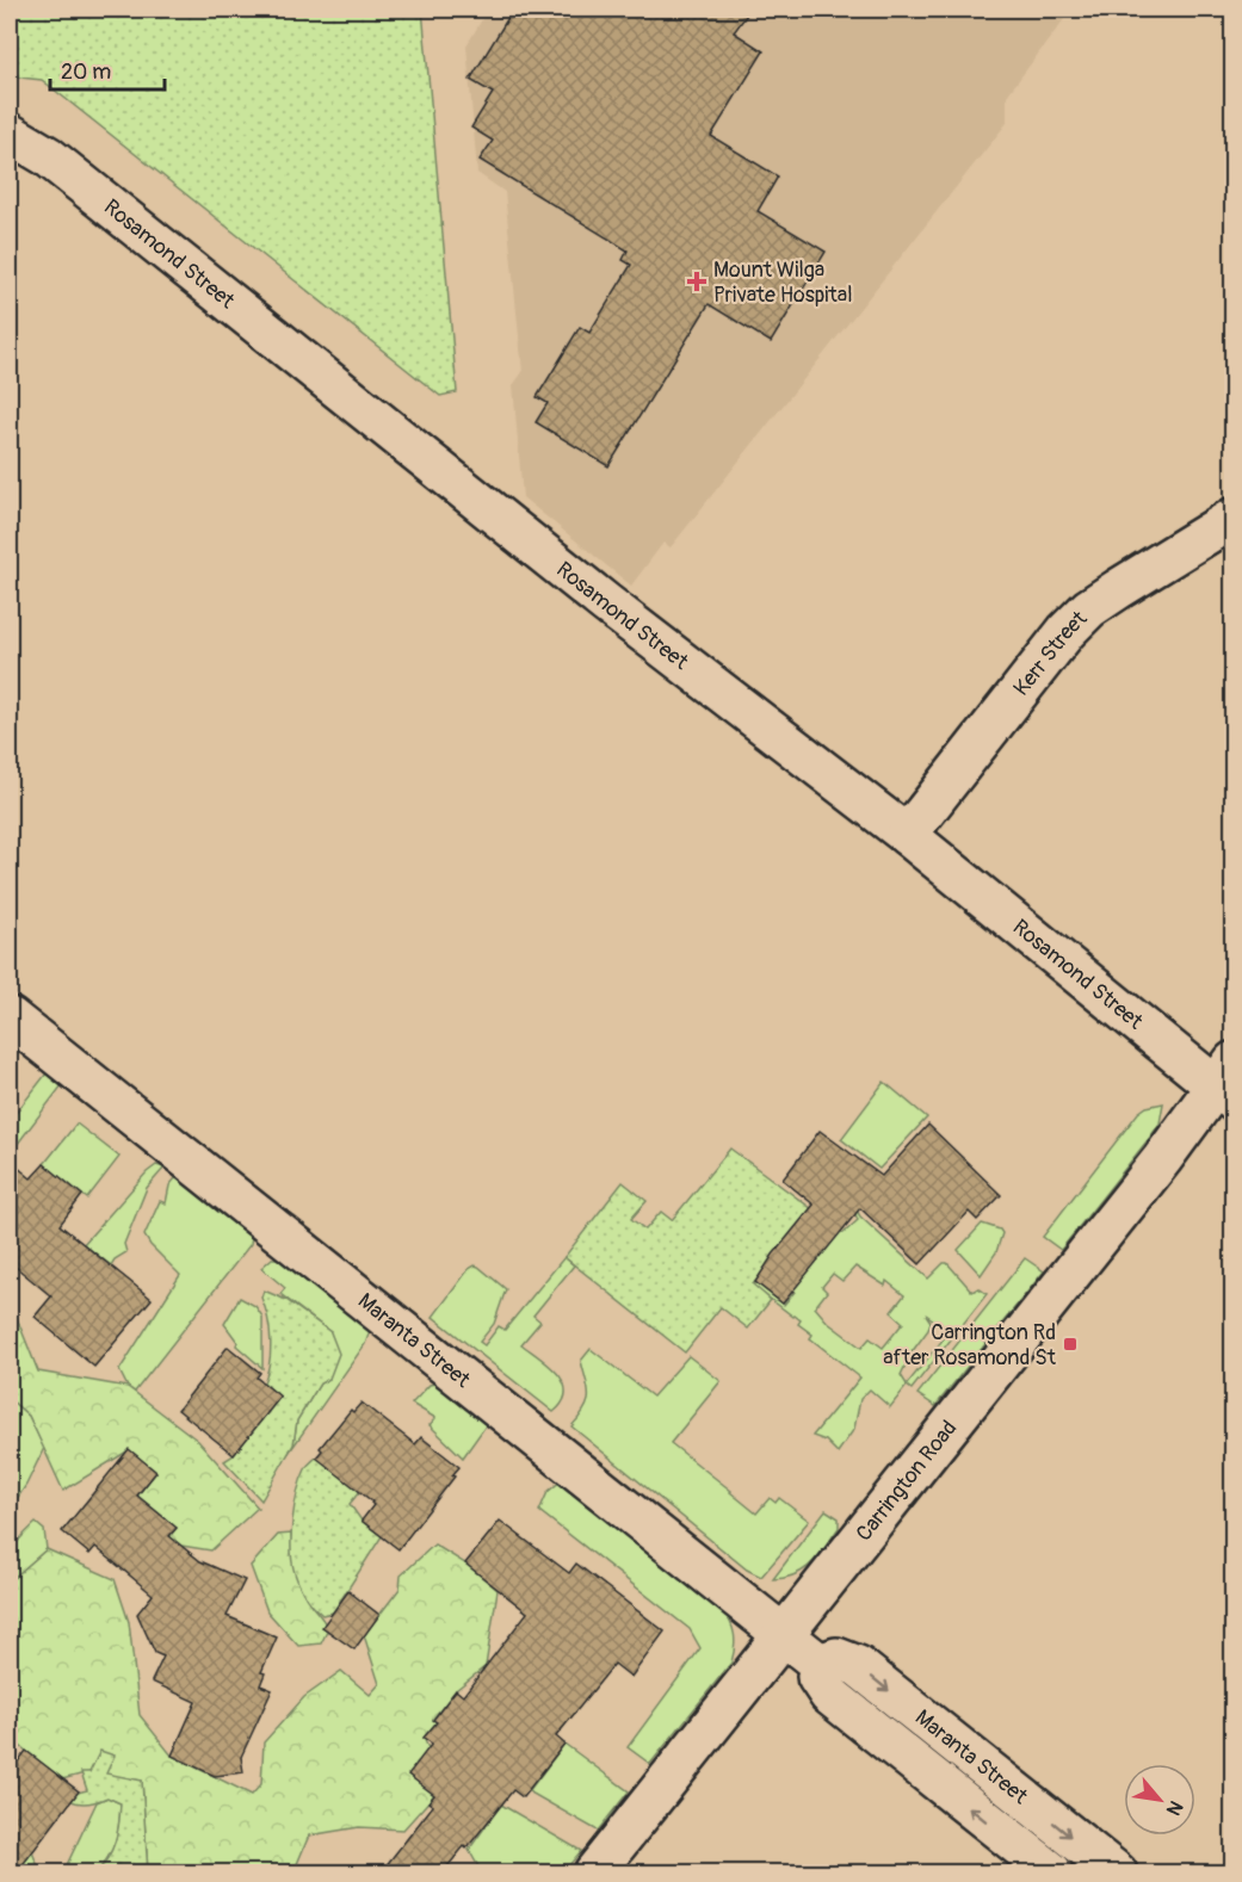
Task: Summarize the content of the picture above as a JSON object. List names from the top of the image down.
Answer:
{
  "streets": {
    "street": [
      "Rosamond Street",
      "Kerr Street",
      "Maranta Street",
      "Carrington Road"
    ]
  },
  "crossings": [
    ["Rosamond Street", "Kerr Street"],
    ["Rosamond Street", "Carrington Road"],
    ["Maranta Street", "Carrington Road"]
  ],
  "places": {
    "health": ["Mount Wilga Private Hospital"],
    "transit": ["Carrington Rd after Rosamond St"]
  },
  "scale_bar": "20 m",
  "north": "bottom right"
}
